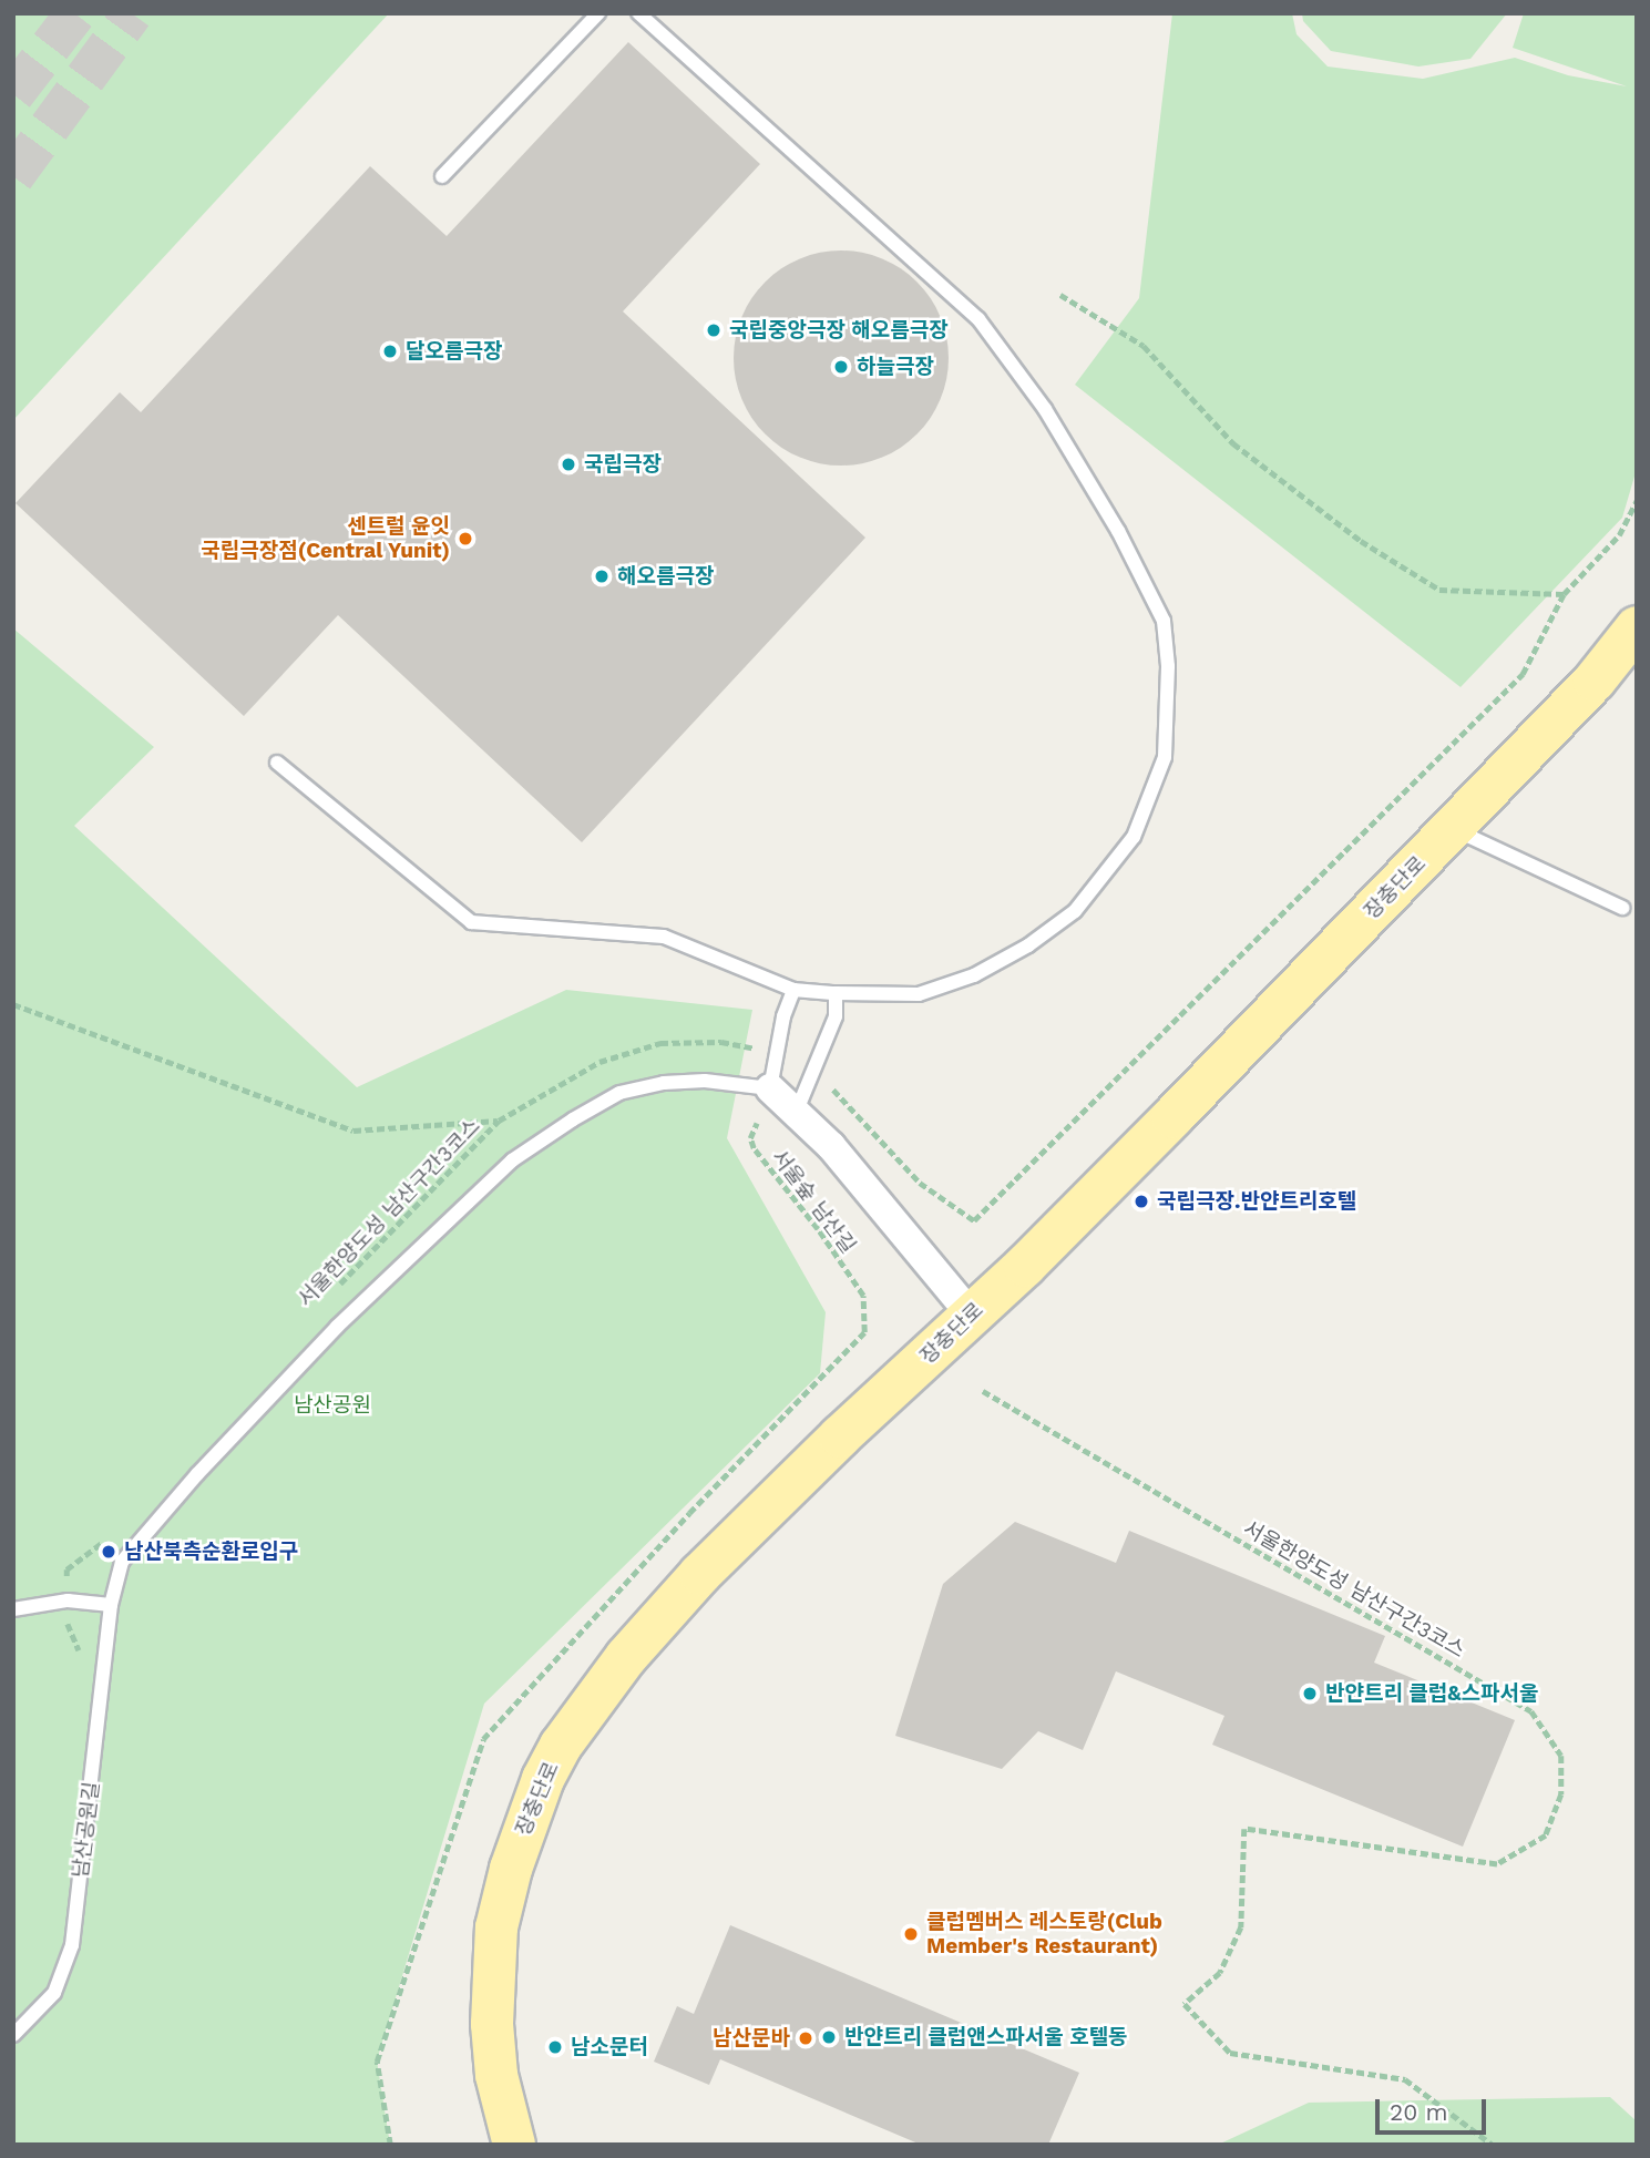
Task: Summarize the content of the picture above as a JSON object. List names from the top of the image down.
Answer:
{
  "streets": {
    "main road": ["장충단로"],
    "lane": ["남산공원길"],
    "path": ["서울숲 남산길", "서울한양도성 남산구간3코스"]
  },
  "crossings": [
    ["서울숲 남산길", "남산공원길"]
  ],
  "parks": ["남산공원"],
  "places": [
    "국립중앙극장 해오름극장",
    "달오름극장",
    "하늘극장",
    "국립극장",
    "센트럴 윤잇 국립극장점(Central Yunit)",
    "해오름극장",
    "국립극장.반얀트리호텔",
    "남산북측순환로입구",
    "반얀트리 클럽&스파서울",
    "클럽멤버스 레스토랑(Club Member's Restaurant)",
    "반얀트리 클럽앤스파서울 호텔동",
    "남산문바",
    "남소문터"
  ],
  "scale_bar": "20 m"
}
